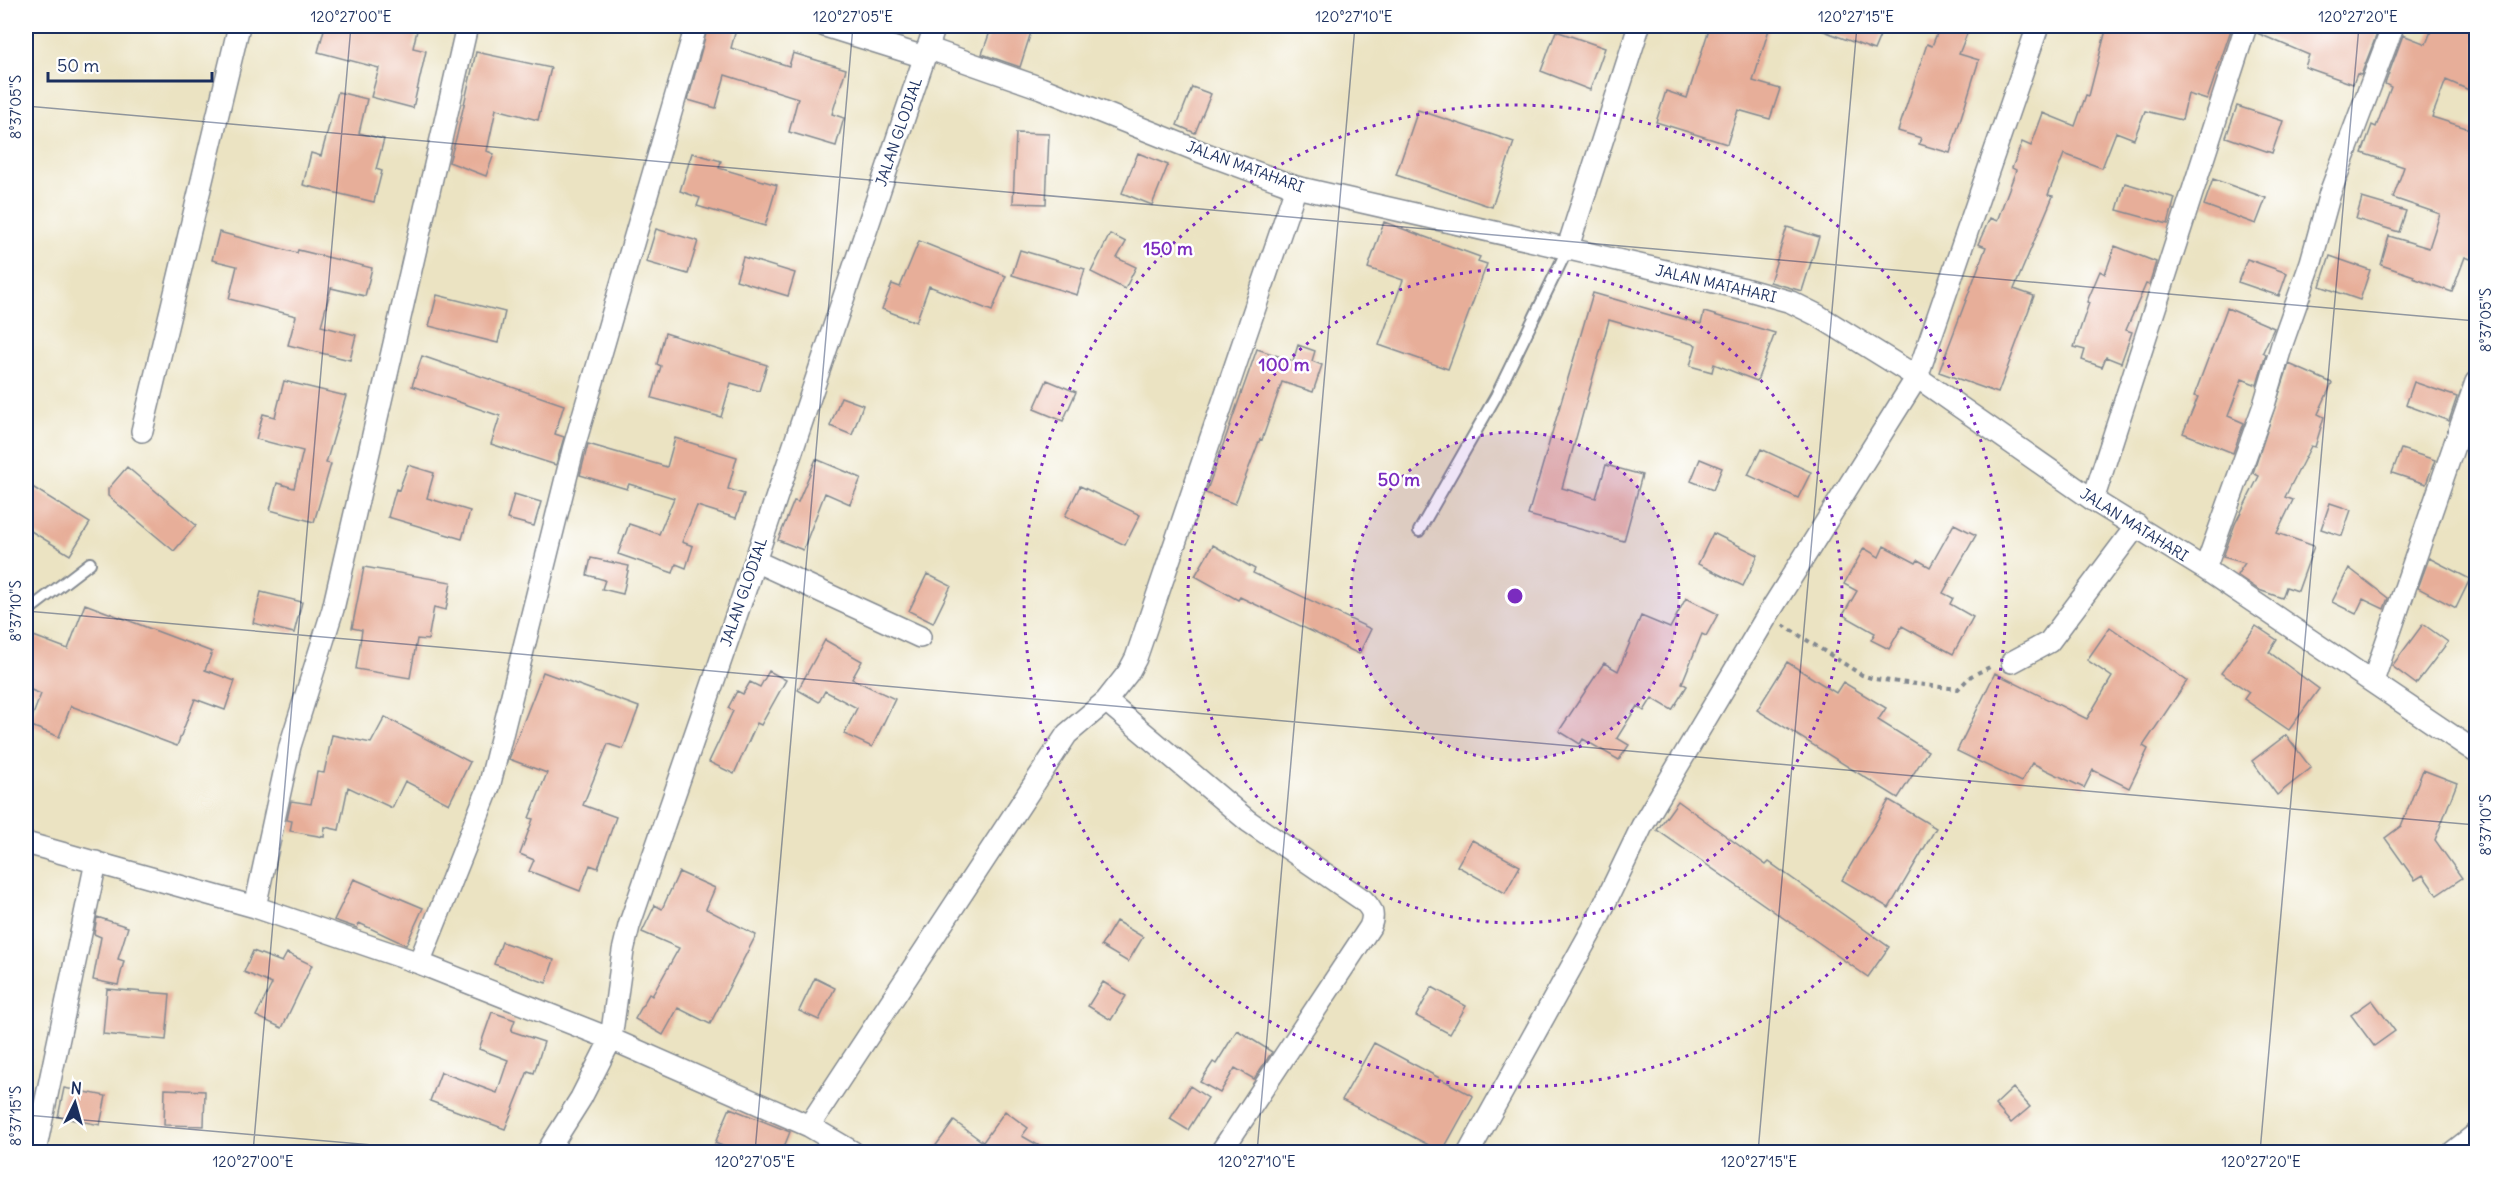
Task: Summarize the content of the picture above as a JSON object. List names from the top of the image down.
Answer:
{
  "streets": {
    "street": ["JALAN GLODIAL", "JALAN MATAHARI"]
  },
  "crossings": [
    ["JALAN GLODIAL", "JALAN MATAHARI"]
  ],
  "scale_bar": "50 m",
  "north": "top",
  "coordinates": [
    "120°27'00\"E",
    "120°27'05\"E",
    "120°27'10\"E",
    "120°27'15\"E",
    "120°27'20\"E",
    "8°37'05\"S",
    "8°37'10\"S",
    "8°37'15\"S"
  ],
  "rings": ["150 m", "100 m", "50 m"]
}
